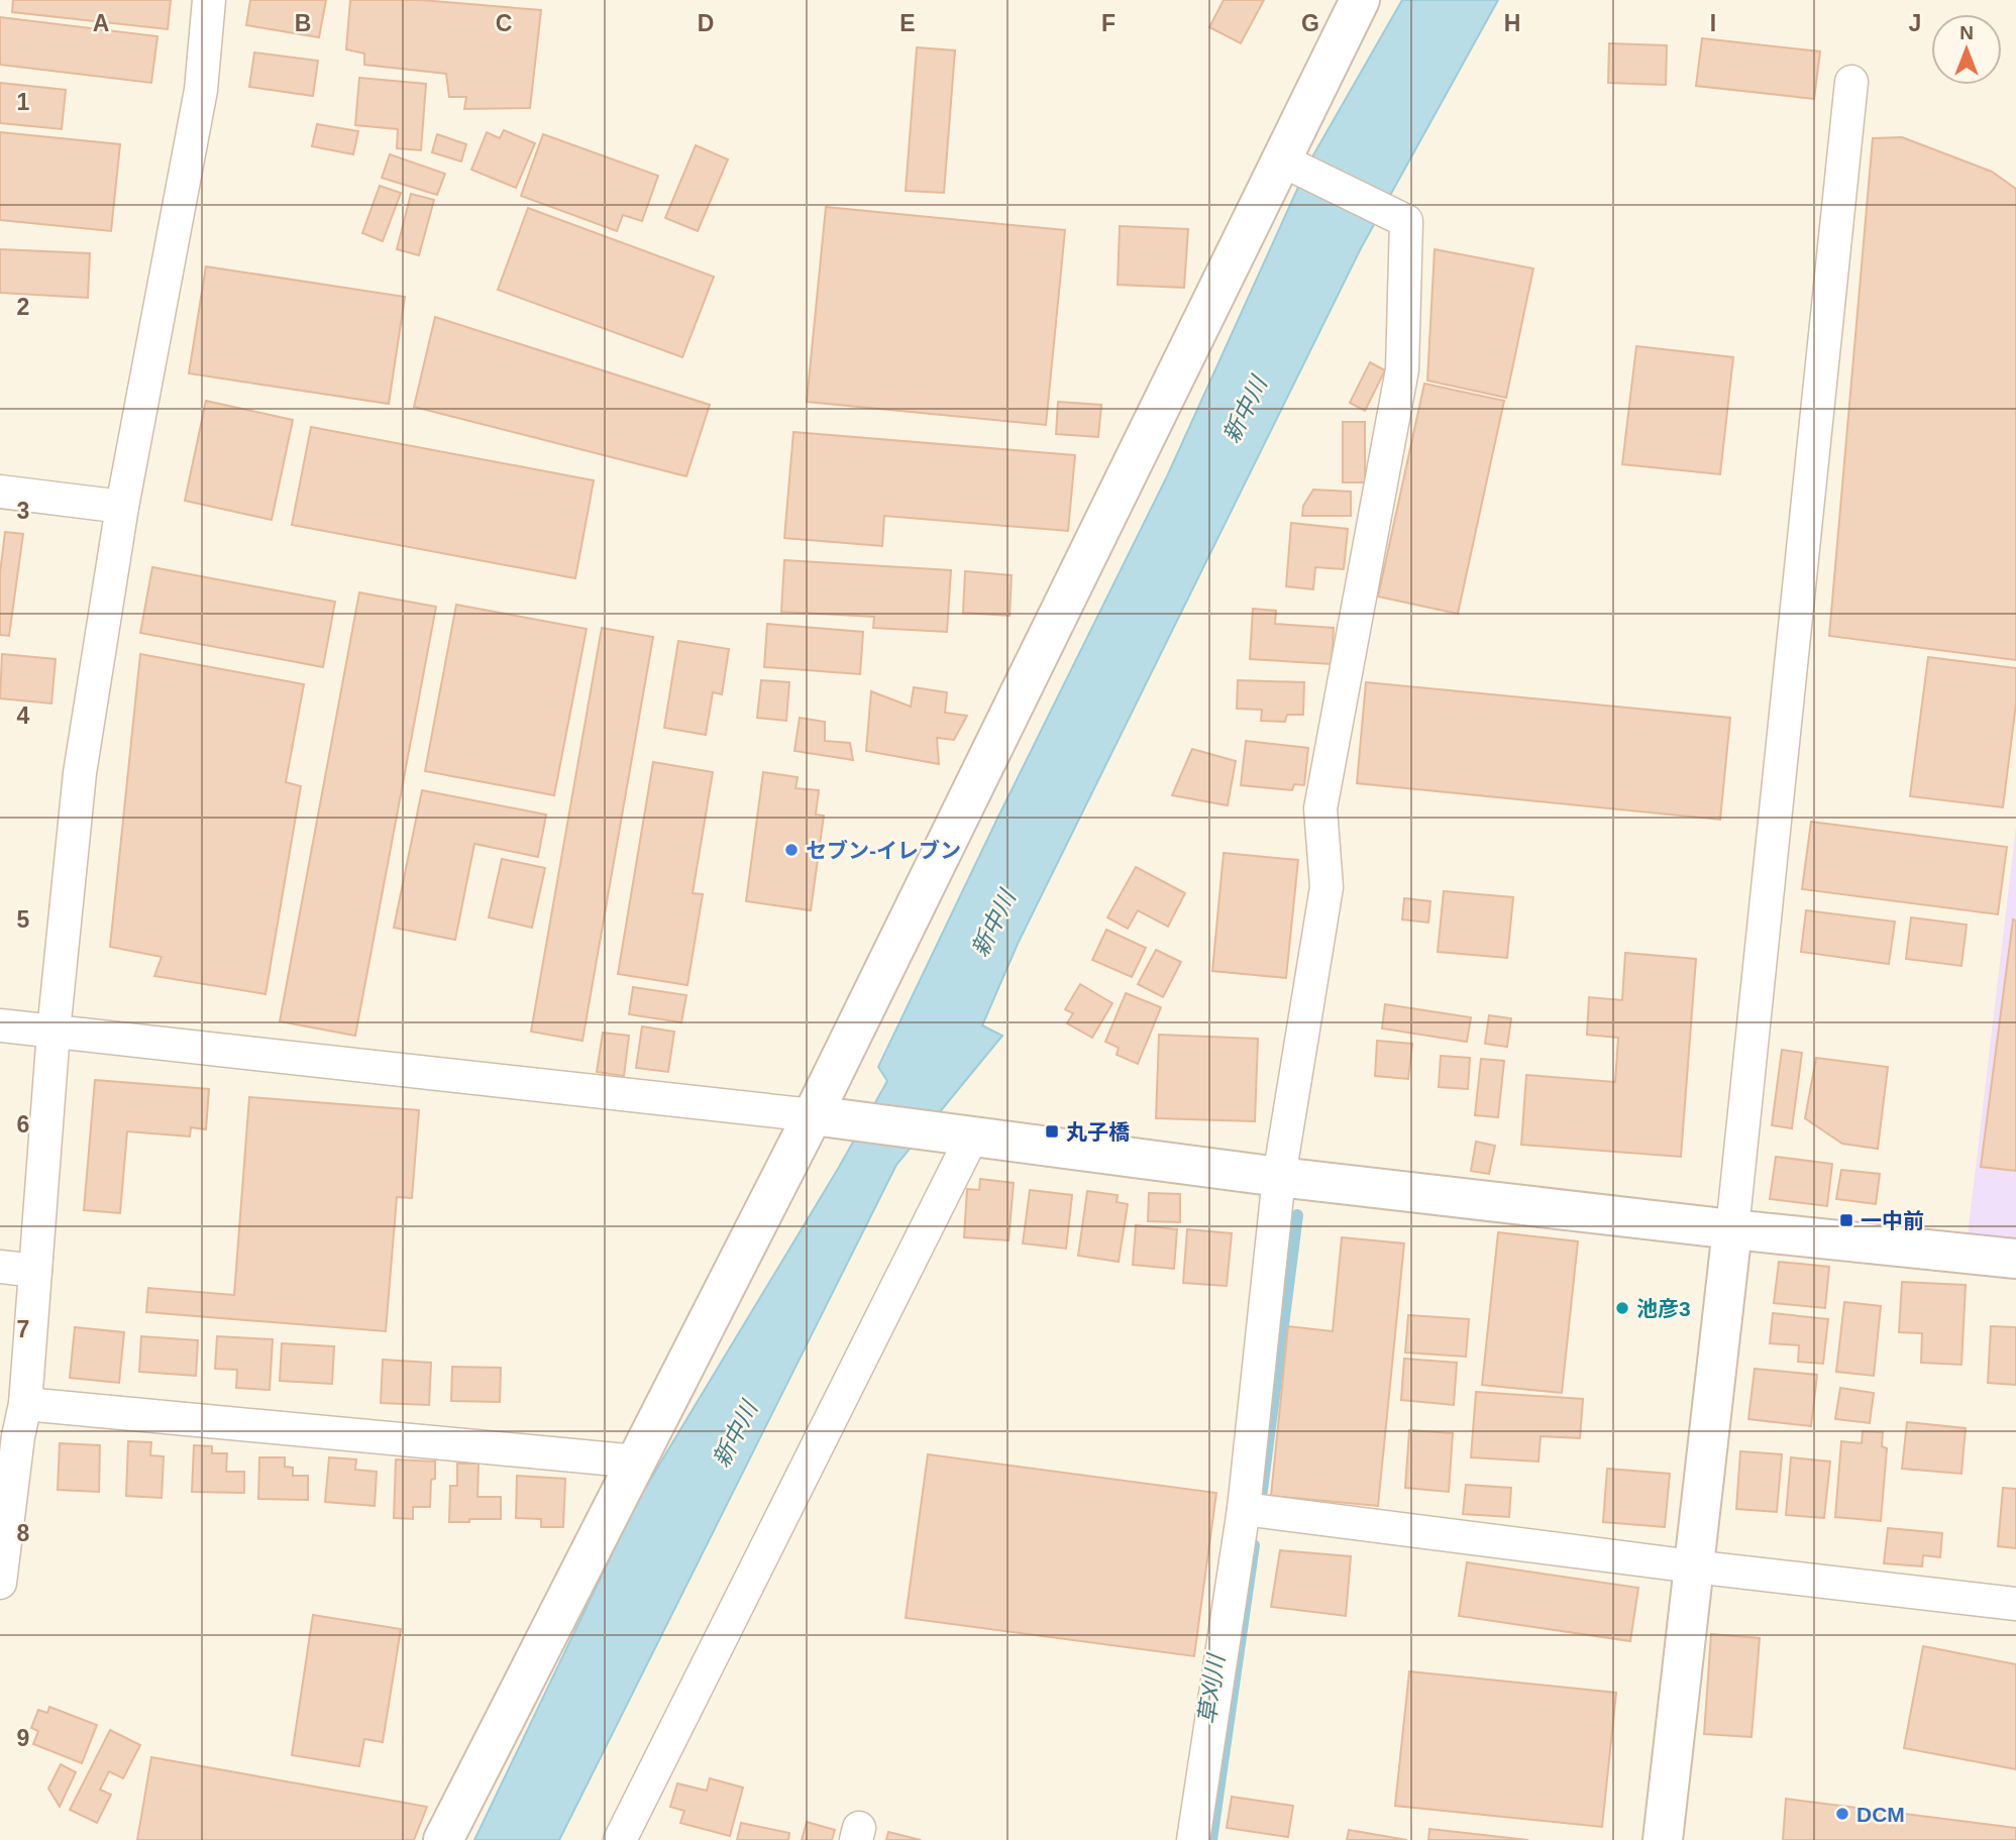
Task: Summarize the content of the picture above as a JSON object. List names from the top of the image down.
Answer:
{
  "water": ["新中川", "草刈川"],
  "places": {
    "other": ["セブン-イレブン", "池彦3", "DCM"],
    "transit": ["丸子橋", "一中前"]
  },
  "north": "top",
  "grid": {
    "columns": [
      "A",
      "B",
      "C",
      "D",
      "E",
      "F",
      "G",
      "H",
      "I",
      "J"
    ],
    "rows": [
      "1",
      "2",
      "3",
      "4",
      "5",
      "6",
      "7",
      "8",
      "9"
    ]
  }
}
